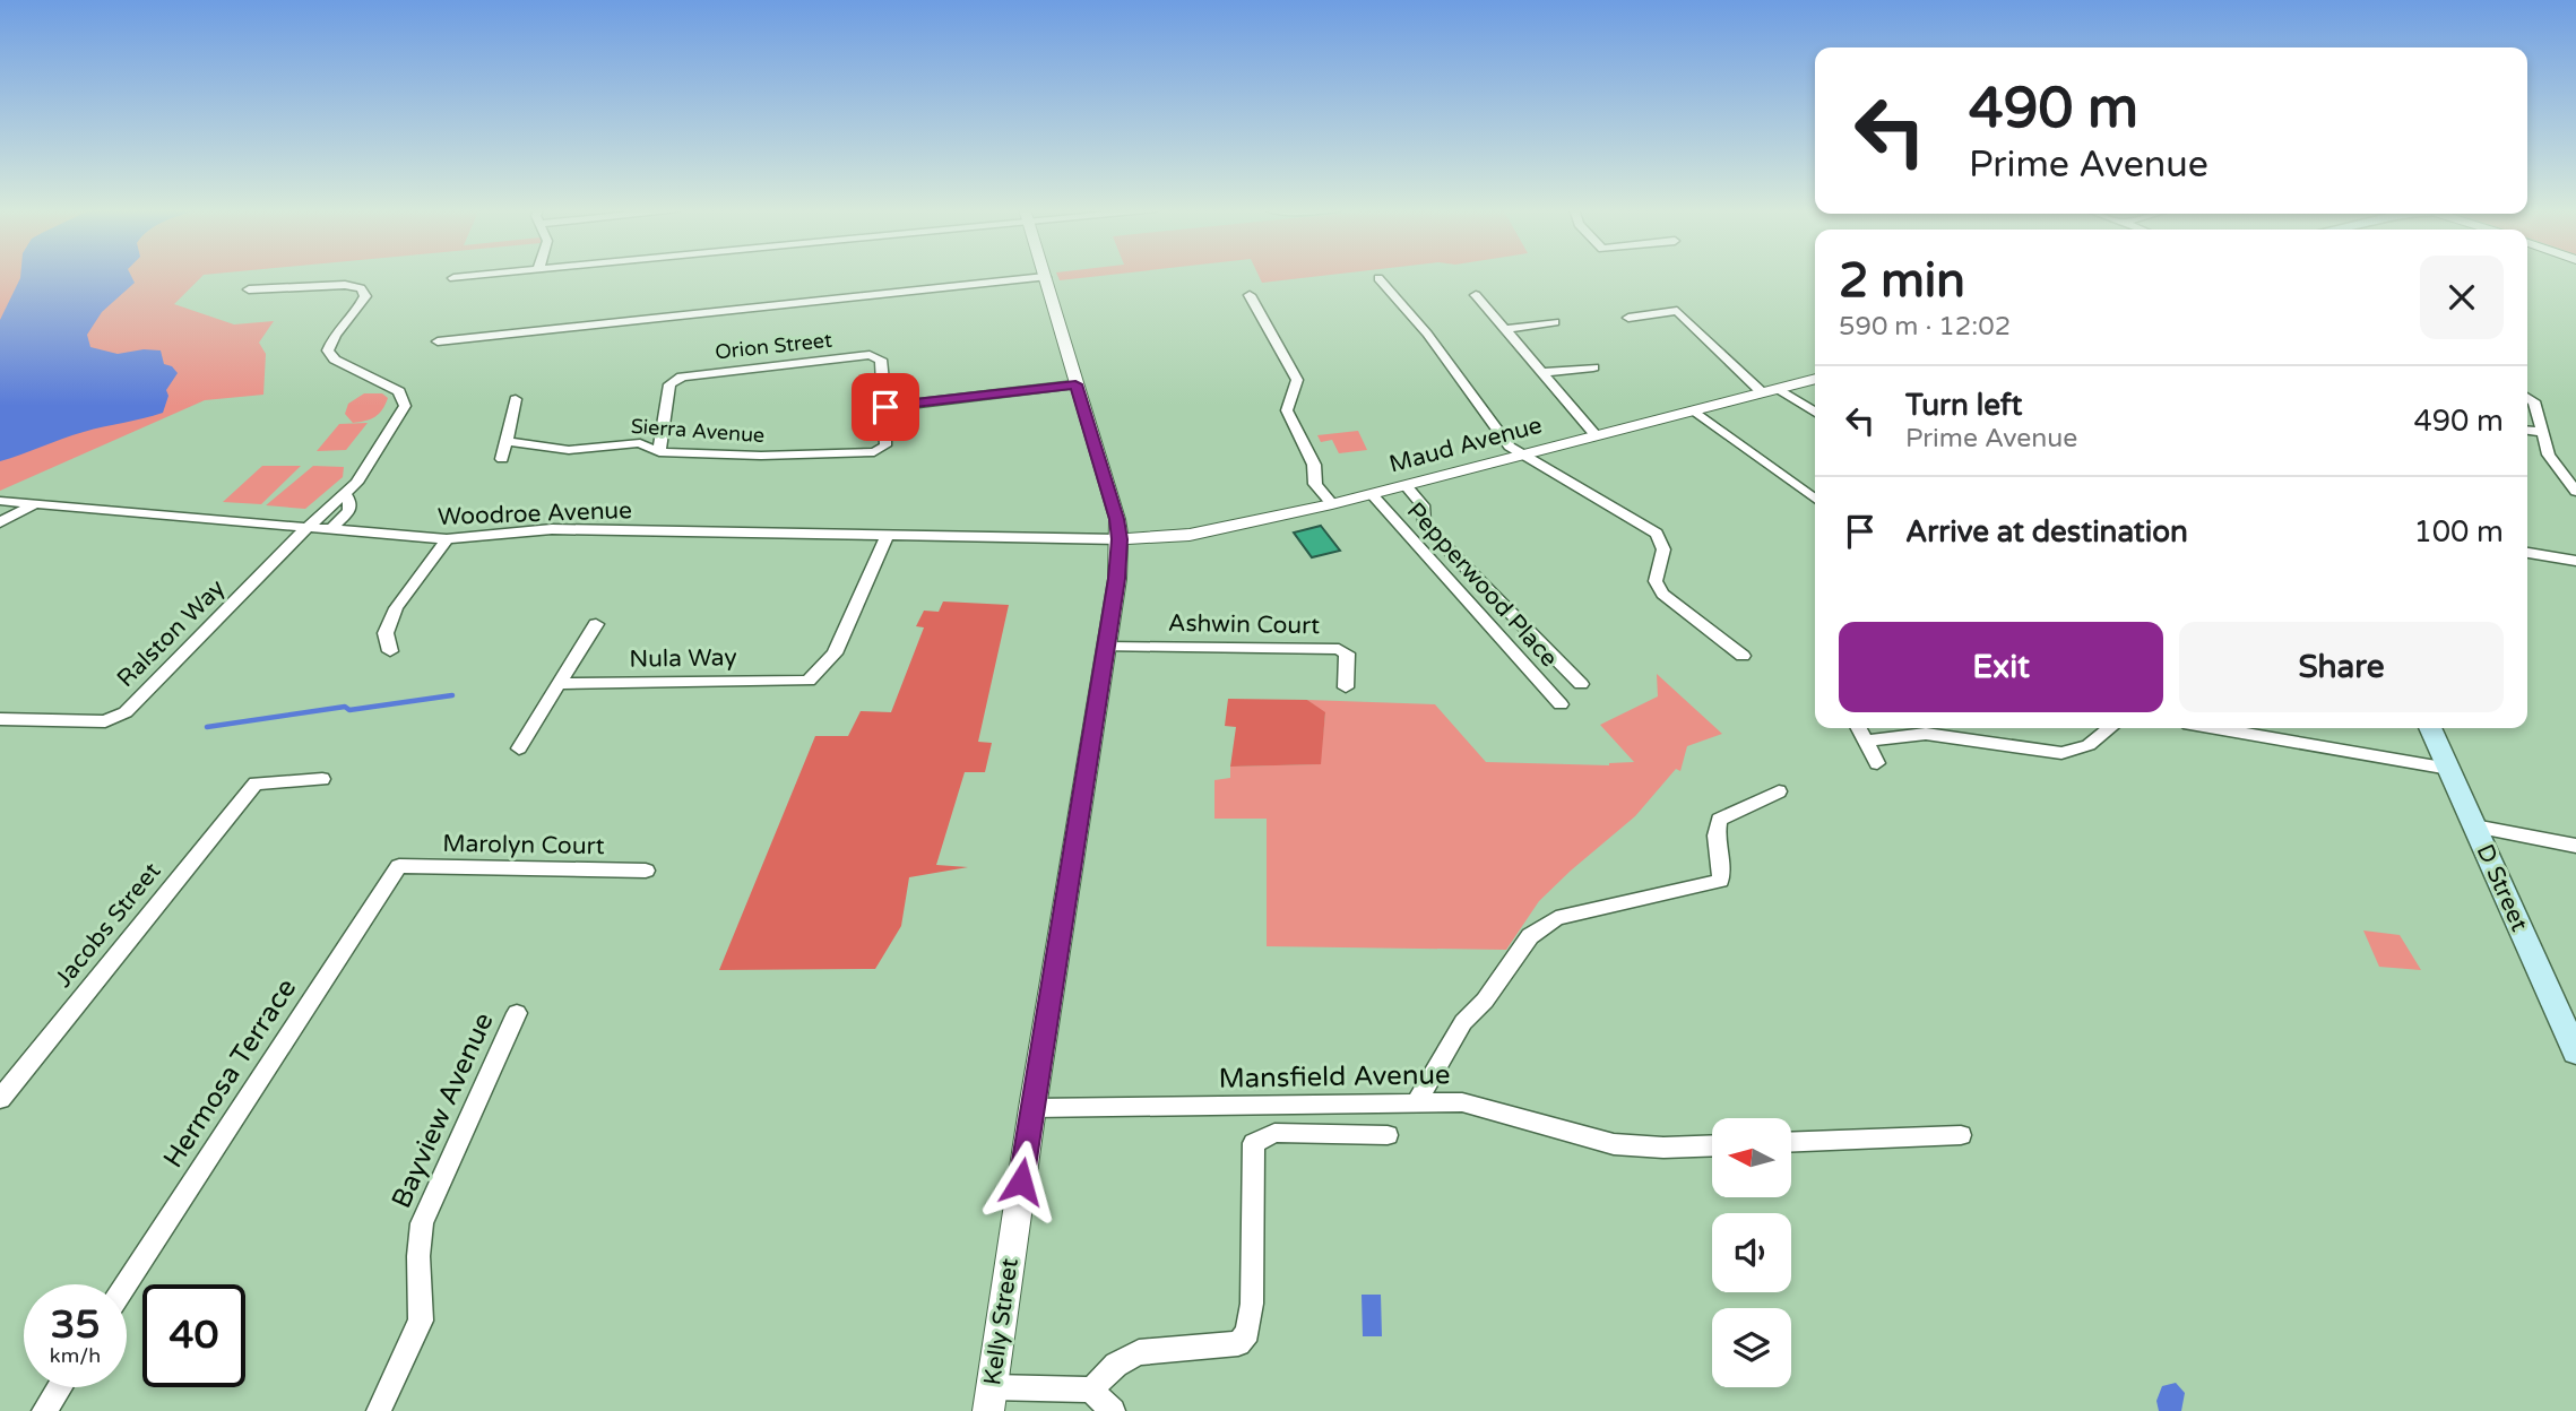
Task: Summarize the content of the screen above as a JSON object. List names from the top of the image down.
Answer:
{
  "streets": {
    "main road": ["D Street"],
    "street": [
      "Orion Street",
      "Sierra Avenue",
      "Maud Avenue",
      "Woodroe Avenue",
      "Pepperwood Place",
      "Ashwin Court",
      "Ralston Way",
      "Nula Way",
      "Marolyn Court",
      "Jacobs Street",
      "Hermosa Terrace",
      "Mansfield Avenue",
      "Bayview Avenue",
      "Kelly Street"
    ]
  },
  "crossings": [
    ["Orion Street", "Sierra Avenue"],
    ["Maud Avenue", "Woodroe Avenue"],
    ["Maud Avenue", "Pepperwood Place"],
    ["Maud Avenue", "Kelly Street"],
    ["Woodroe Avenue", "Ralston Way"],
    ["Woodroe Avenue", "Nula Way"],
    ["Woodroe Avenue", "Kelly Street"],
    ["Ashwin Court", "Kelly Street"],
    ["Marolyn Court", "Hermosa Terrace"],
    ["Mansfield Avenue", "Kelly Street"]
  ],
  "north": "left",
  "page": {
    "turn": ["490 m", "Prime Avenue"],
    "heading": ["2 min", "590 m · 12:02"],
    "list": [
      {
        "name": "Turn left",
        "note": "Prime Avenue",
        "value": "490 m"
      },
      {
        "name": "Arrive at destination",
        "value": "100 m"
      }
    ],
    "buttons": ["Exit", "Share"],
    "speed": "35 km/h",
    "limit": "40"
  }
}
